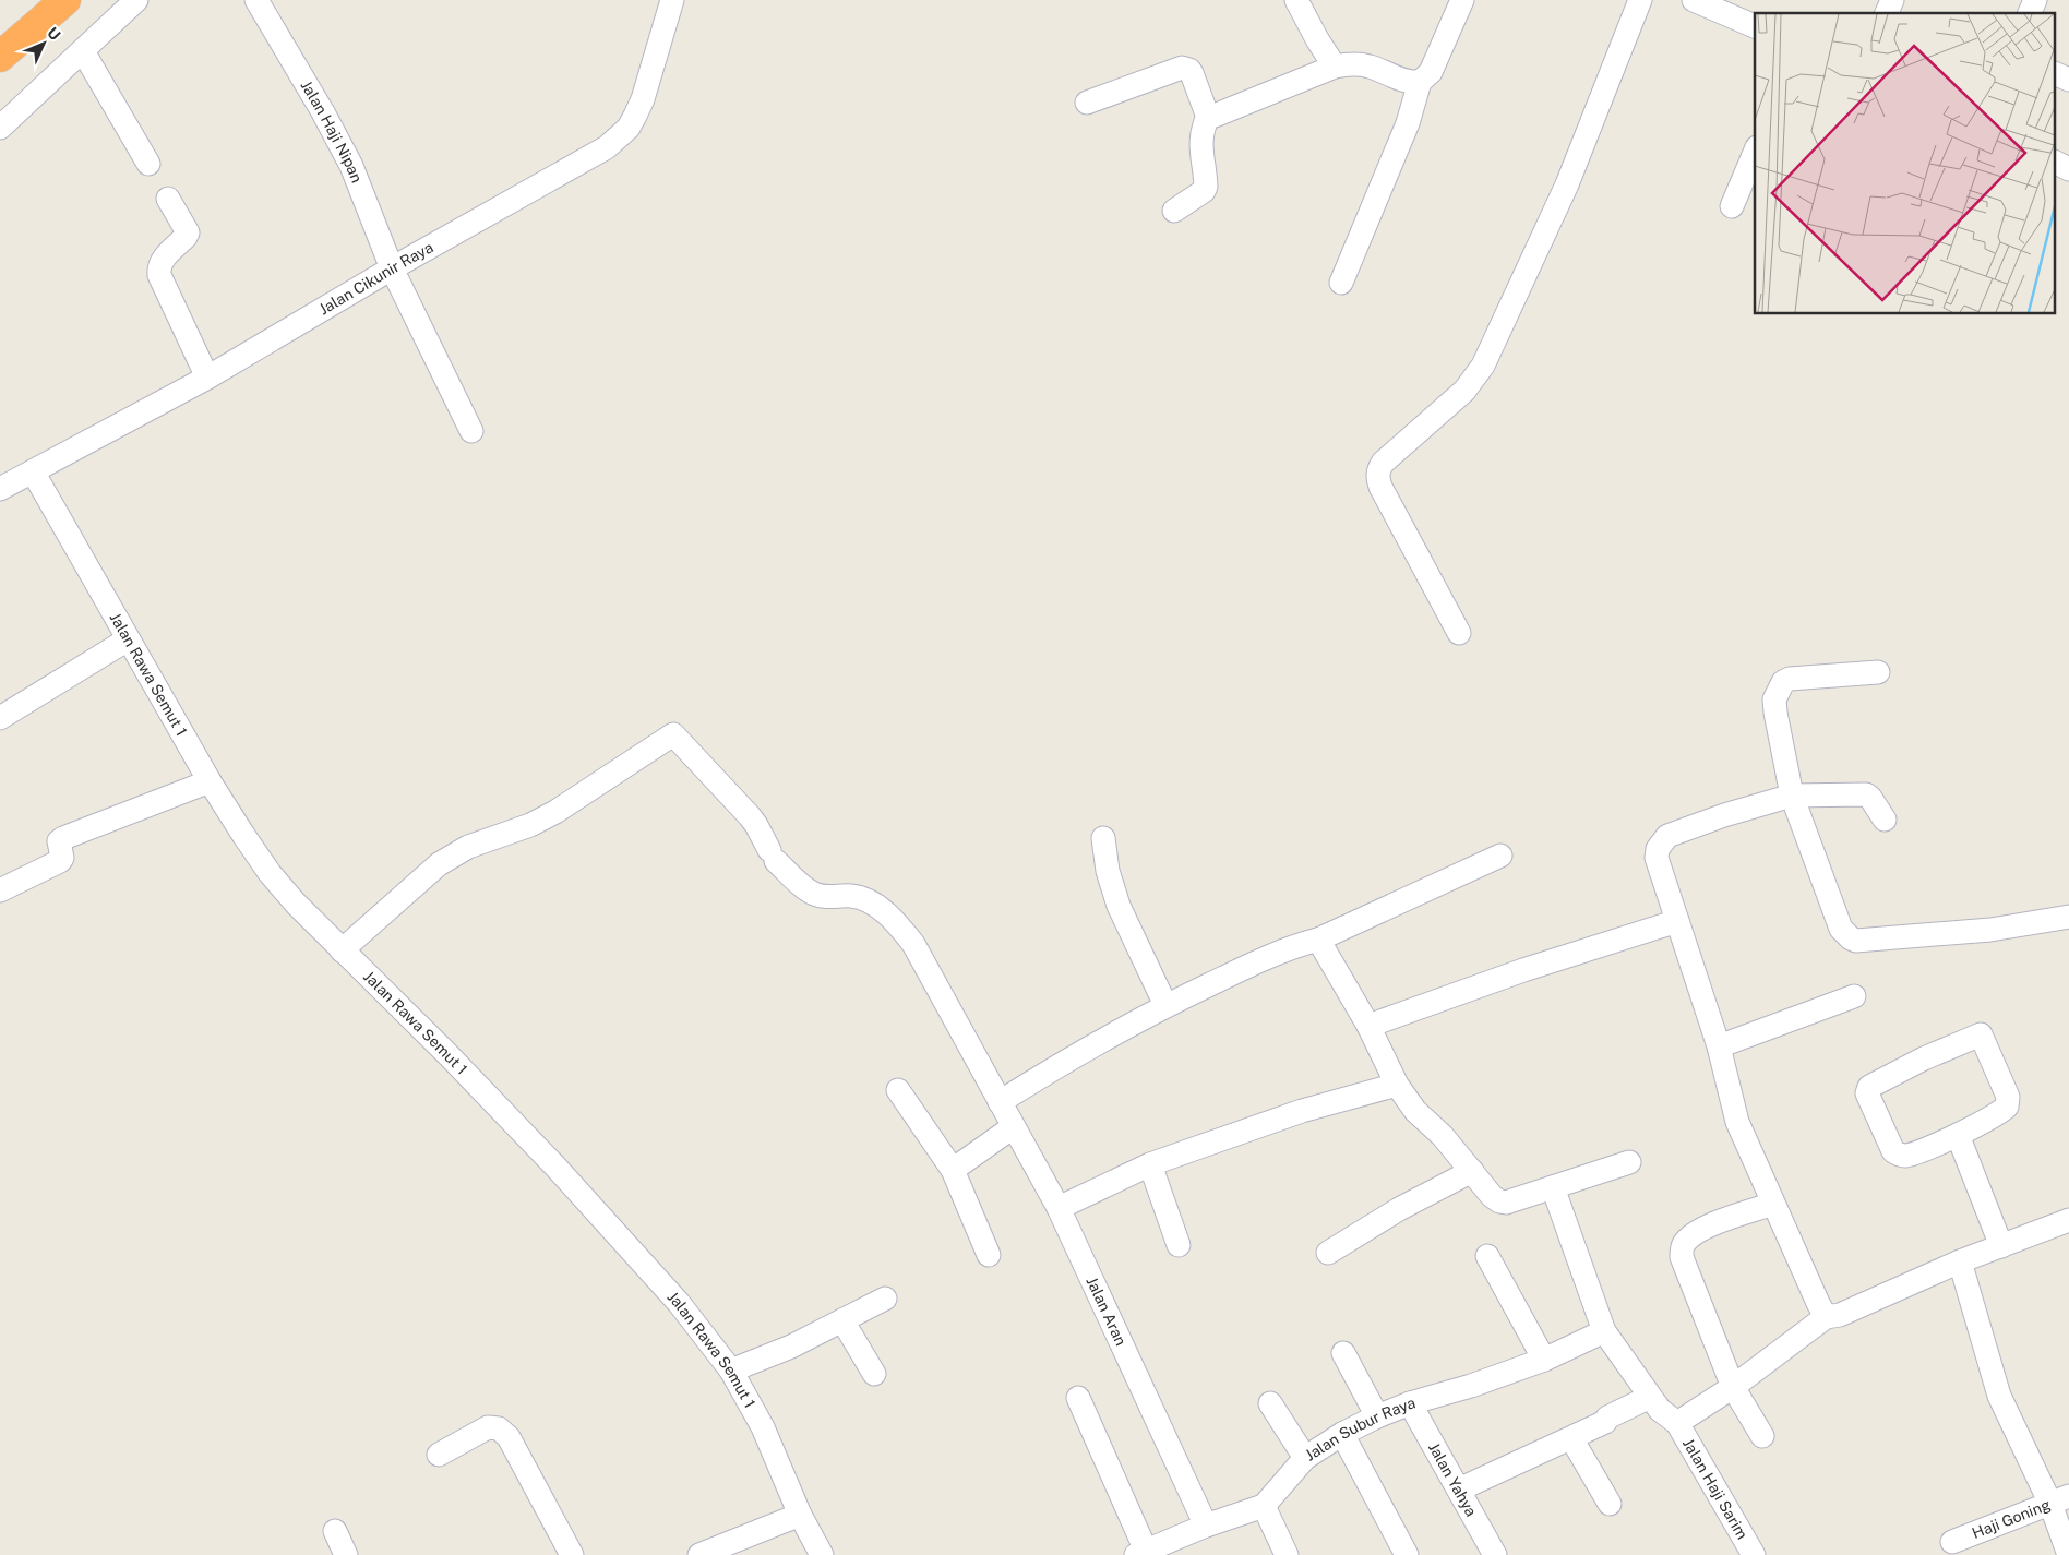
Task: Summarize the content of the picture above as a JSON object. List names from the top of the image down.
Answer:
{
  "streets": {
    "street": [
      "Jalan Haji Nipan",
      "Jalan Cikunir Raya",
      "Jalan Rawa Semut 1",
      "Jalan Aran",
      "Jalan Subur Raya",
      "Jalan Yahya",
      "Jalan Haji Sarim",
      "Haji Goning"
    ]
  },
  "crossings": [
    ["Jalan Haji Nipan", "Jalan Cikunir Raya"],
    ["Jalan Cikunir Raya", "Jalan Rawa Semut 1"],
    ["Jalan Rawa Semut 1", "Jalan Aran"],
    ["Jalan Subur Raya", "Jalan Yahya"],
    ["Jalan Subur Raya", "Jalan Haji Sarim"]
  ],
  "north": "top right"
}
